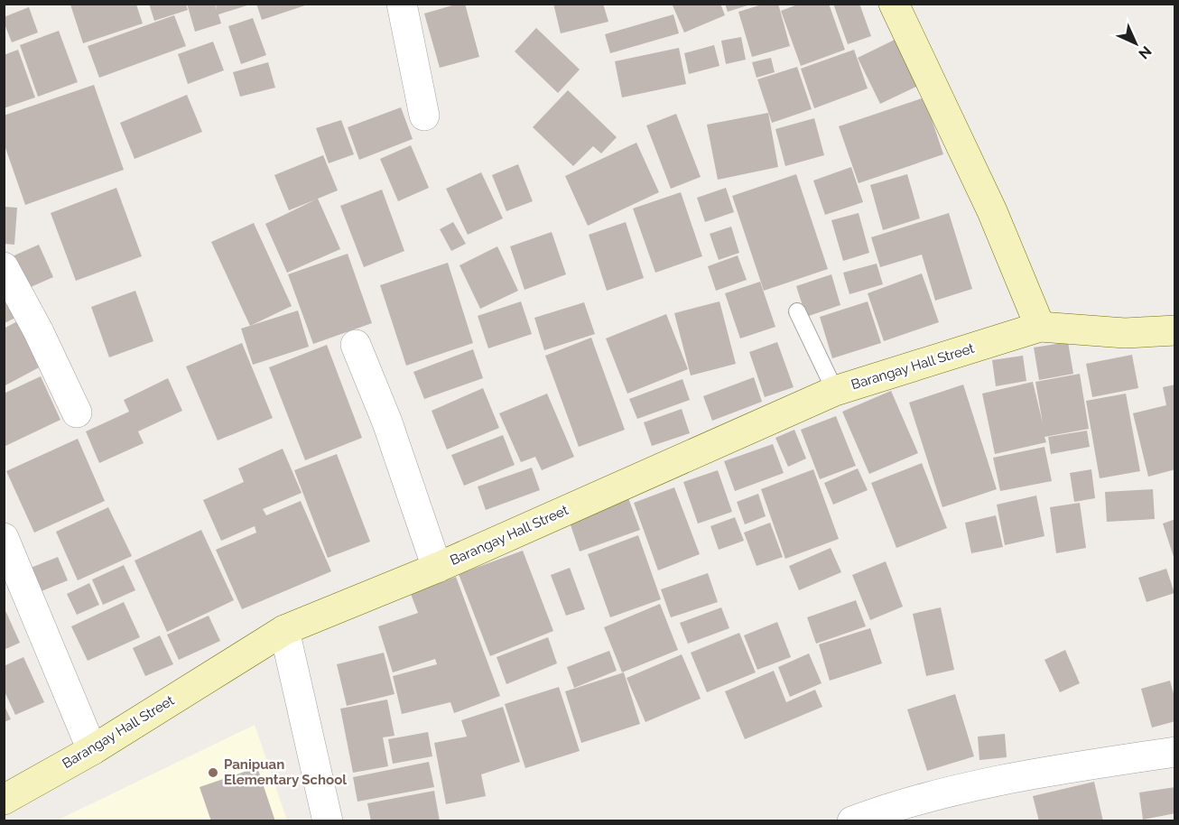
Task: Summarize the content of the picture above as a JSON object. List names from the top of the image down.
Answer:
{
  "streets": {
    "main road": ["Barangay Hall Street"]
  },
  "places": ["Panipuan Elementary School"],
  "north": "bottom right"
}
